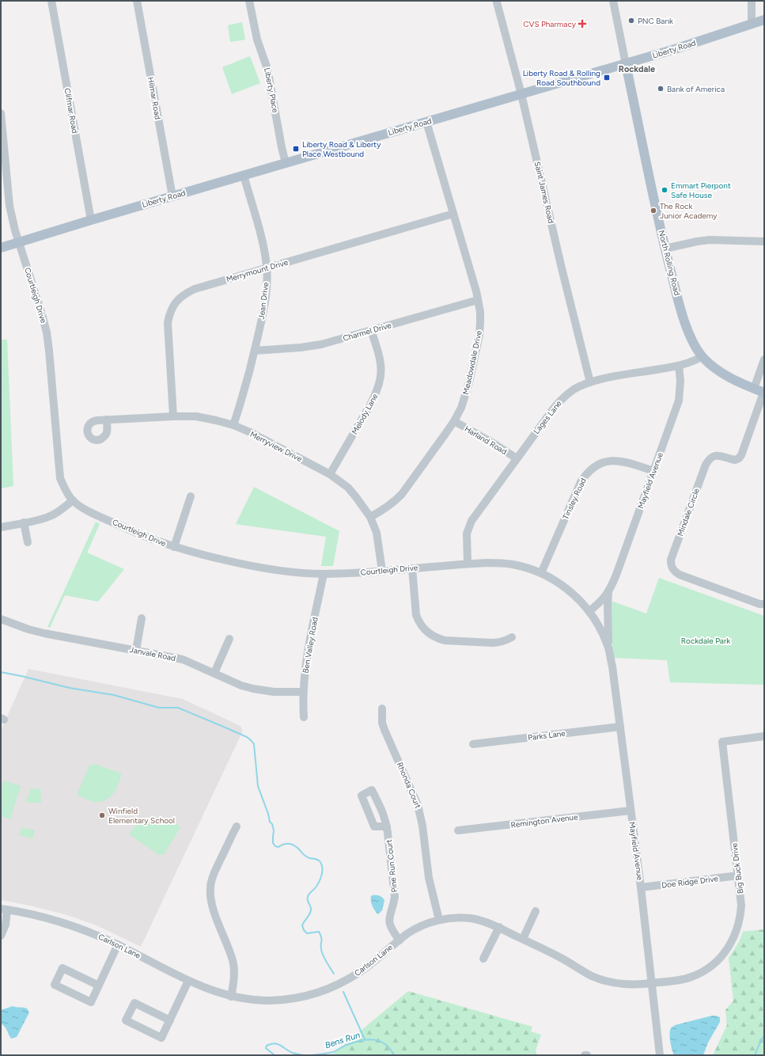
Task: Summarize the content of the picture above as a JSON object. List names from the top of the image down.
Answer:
{
  "streets": {
    "main road": ["Liberty Road", "North Rolling Road"],
    "street": [
      "Liberty Place",
      "Hilmar Road",
      "Clifmar Road",
      "Saint James Road",
      "Merrymount Drive",
      "Courtleigh Drive",
      "Jean Drive",
      "Charmel Drive",
      "Meadowdale Drive",
      "Melody Lane",
      "Lages Lane",
      "Harland Road",
      "Merryview Drive",
      "Mayfield Avenue",
      "Tinsley Road",
      "Mindale Circle",
      "Ben Valley Road",
      "Janvale Road",
      "Parks Lane",
      "Rhonda Court",
      "Remington Avenue",
      "Pine Run Court",
      "Big Buck Drive",
      "Doe Ridge Drive",
      "Carlson Lane"
    ]
  },
  "crossings": [
    ["Liberty Road", "Liberty Place"],
    ["Liberty Road", "Hilmar Road"],
    ["Liberty Road", "Clifmar Road"],
    ["Liberty Road", "Saint James Road"],
    ["Liberty Road", "North Rolling Road"],
    ["Liberty Road", "Courtleigh Drive"],
    ["Liberty Road", "Jean Drive"],
    ["Liberty Road", "Meadowdale Drive"],
    ["Saint James Road", "Lages Lane"],
    ["North Rolling Road", "Lages Lane"],
    ["North Rolling Road", "Mindale Circle"],
    ["Merrymount Drive", "Jean Drive"],
    ["Merrymount Drive", "Meadowdale Drive"],
    ["Merrymount Drive", "Merryview Drive"],
    ["Courtleigh Drive", "Lages Lane"],
    ["Courtleigh Drive", "Merryview Drive"],
    ["Courtleigh Drive", "Mayfield Avenue"],
    ["Courtleigh Drive", "Tinsley Road"],
    ["Courtleigh Drive", "Ben Valley Road"],
    ["Jean Drive", "Charmel Drive"],
    ["Jean Drive", "Merryview Drive"],
    ["Charmel Drive", "Meadowdale Drive"],
    ["Charmel Drive", "Melody Lane"],
    ["Meadowdale Drive", "Harland Road"],
    ["Meadowdale Drive", "Merryview Drive"],
    ["Melody Lane", "Merryview Drive"],
    ["Lages Lane", "Harland Road"],
    ["Lages Lane", "Mayfield Avenue"],
    ["Mayfield Avenue", "Tinsley Road"],
    ["Mayfield Avenue", "Parks Lane"],
    ["Mayfield Avenue", "Remington Avenue"],
    ["Mayfield Avenue", "Big Buck Drive"],
    ["Mayfield Avenue", "Doe Ridge Drive"],
    ["Mayfield Avenue", "Carlson Lane"],
    ["Ben Valley Road", "Janvale Road"],
    ["Rhonda Court", "Carlson Lane"],
    ["Pine Run Court", "Carlson Lane"],
    ["Big Buck Drive", "Doe Ridge Drive"],
    ["Big Buck Drive", "Carlson Lane"]
  ],
  "districts": ["Rockdale"],
  "water": ["Bens Run"],
  "parks": ["Rockdale Park"],
  "places": {
    "other": [
      "PNC Bank",
      "Bank of America",
      "Emmart Pierpont Safe House",
      "The Rock Junior Academy",
      "Winfield Elementary School"
    ],
    "health": ["CVS Pharmacy"],
    "transit": ["Liberty Road & Rolling Road Southbound", "Liberty Road & Liberty Place Westbound"]
  }
}
